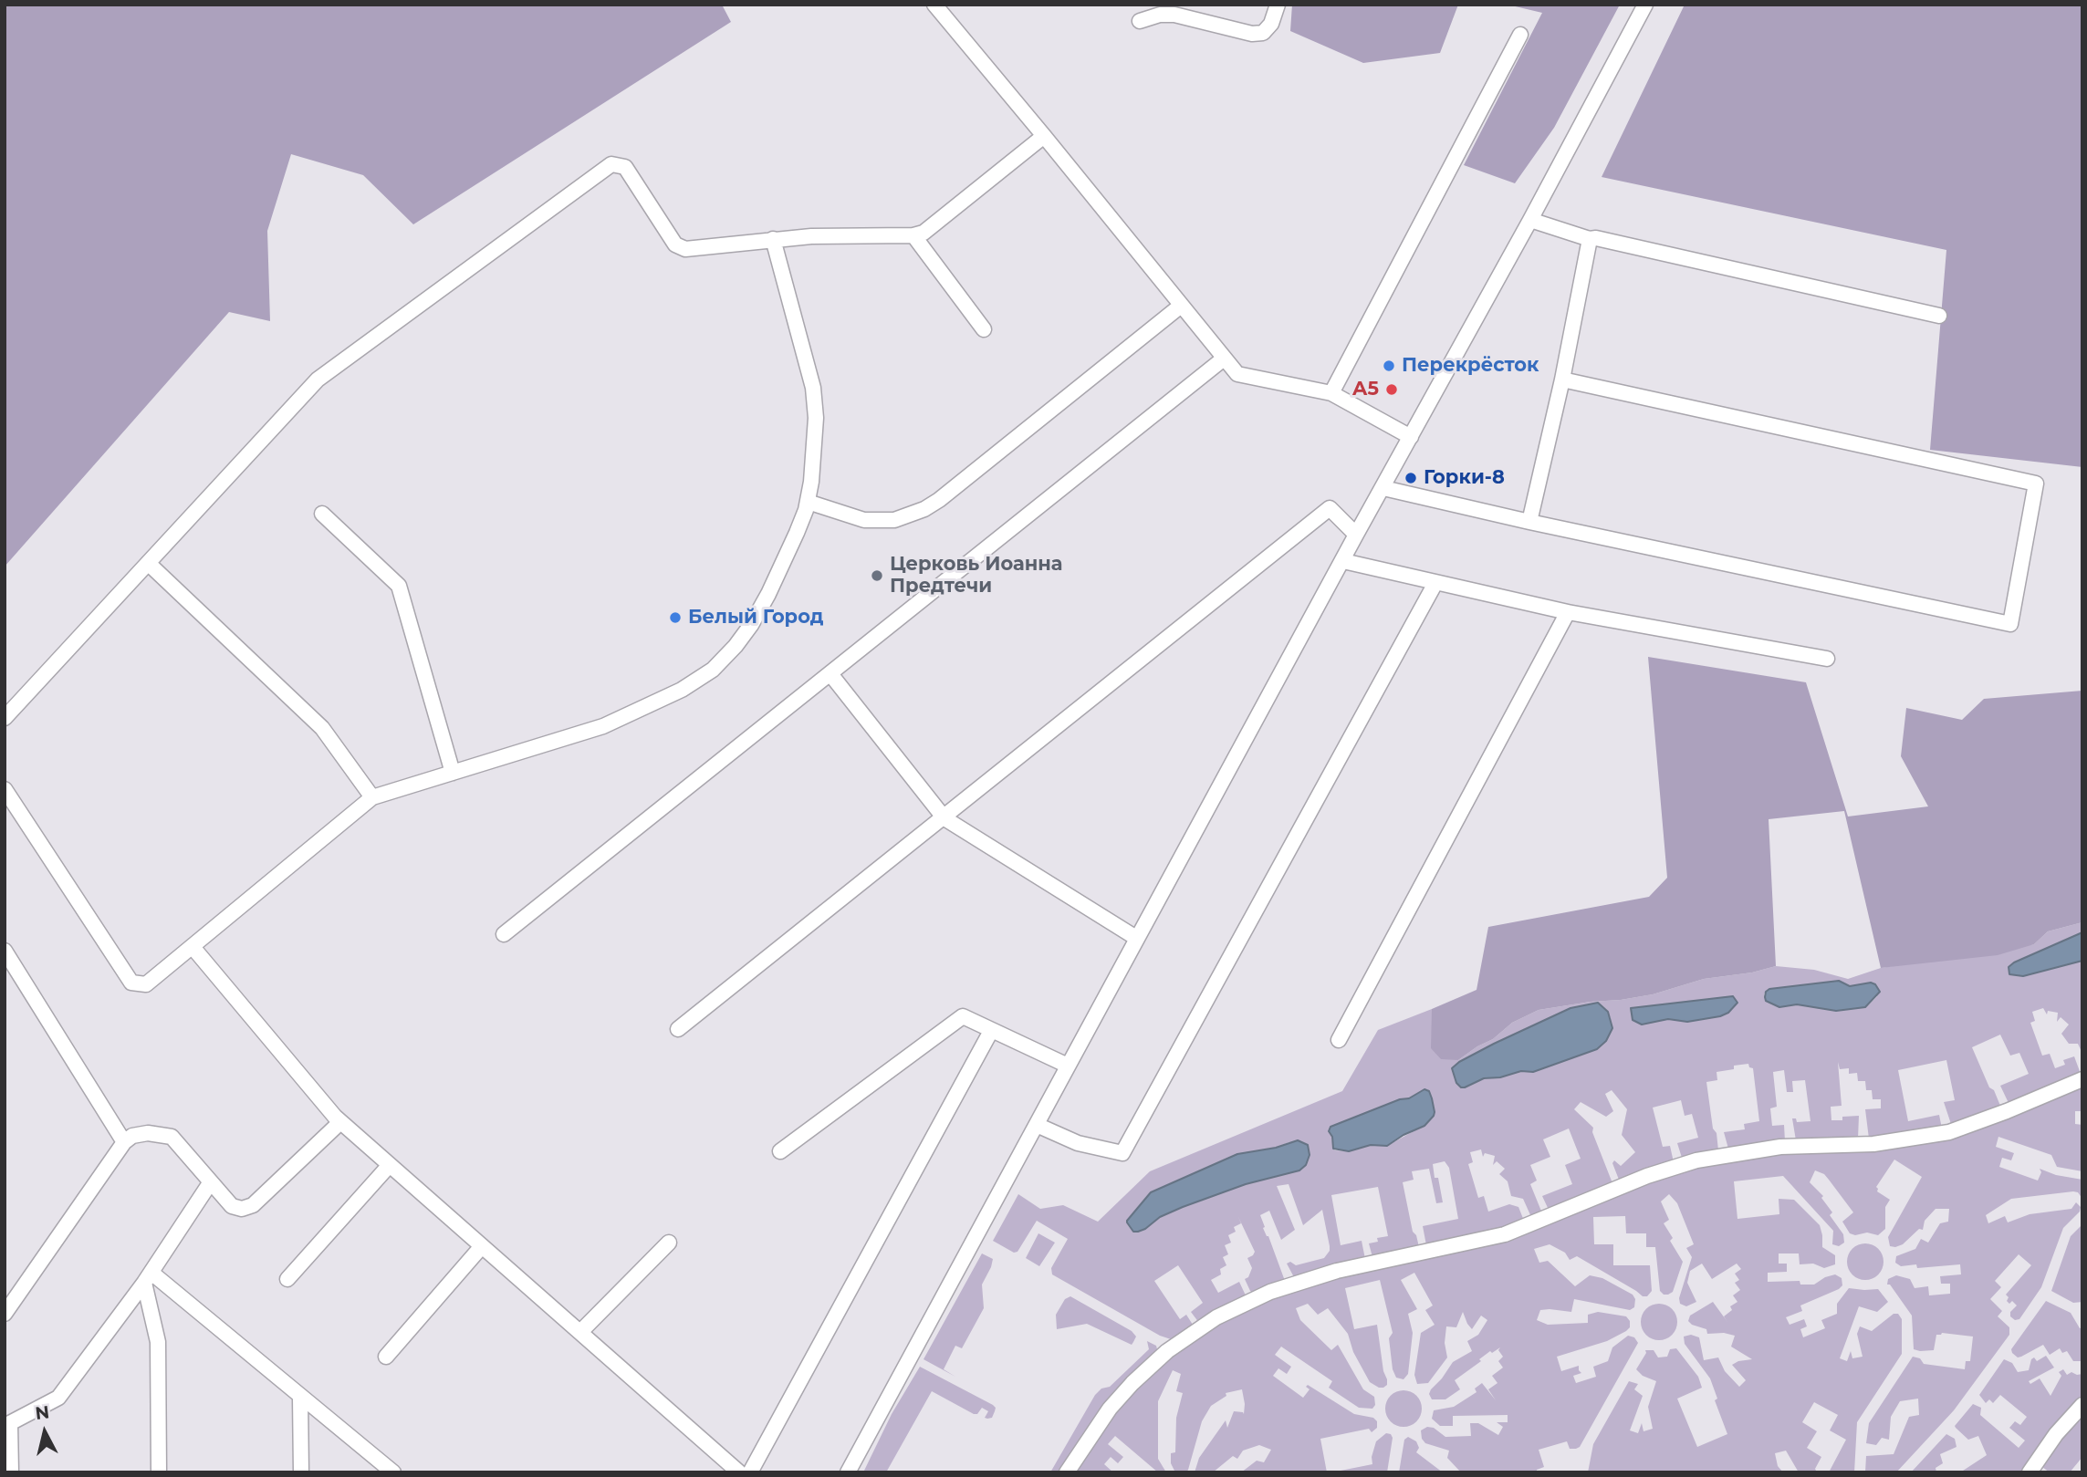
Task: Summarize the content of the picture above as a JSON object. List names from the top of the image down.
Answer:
{
  "places": [
    "Перекрёсток",
    "А5",
    "Горки-8",
    "Церковь Иоанна Предтечи",
    "Белый Город"
  ],
  "north": "top"
}
